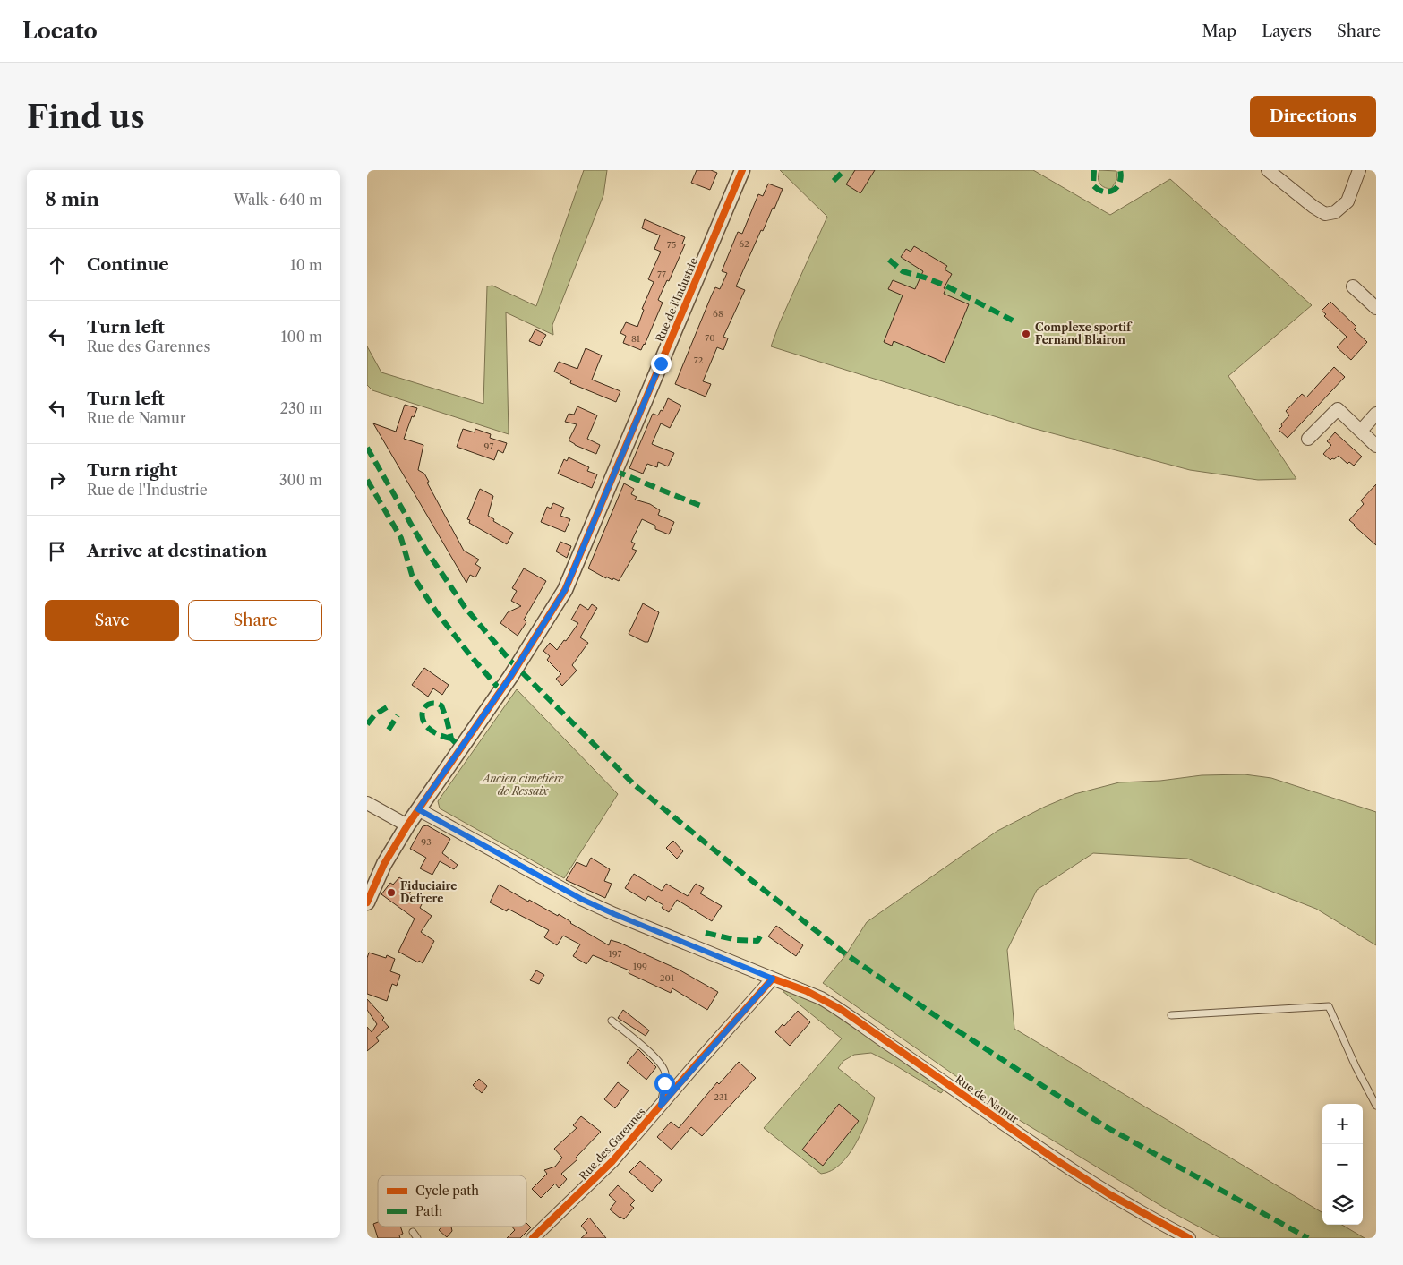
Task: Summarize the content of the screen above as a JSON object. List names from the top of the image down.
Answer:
{
  "streets": {
    "street": ["Rue de l'Industrie", "Rue de Namur", "Rue des Garennes"]
  },
  "crossings": [
    ["Rue de l'Industrie", "Rue de Namur"],
    ["Rue de Namur", "Rue des Garennes"]
  ],
  "parks": ["Ancien cimetière de Ressaix"],
  "places": ["Complexe sportif Fernand Blairon", "Fiduciaire Defrere"],
  "house_numbers": [
    "62",
    "75",
    "77",
    "68",
    "70",
    "81",
    "72",
    "97",
    "93",
    "197",
    "199",
    "201",
    "231"
  ],
  "legend": ["Cycle path", "Path"],
  "page": {
    "header": "Locato",
    "nav": ["Map", "Layers", "Share"],
    "buttons": [
      "Directions",
      ["Save", "Share"]
    ],
    "title": "Find us",
    "heading": ["8 min", "Walk · 640 m"],
    "list": [
      ["Continue", "10 m"],
      ["Turn left", "Rue des Garennes", "100 m"],
      ["Turn left", "Rue de Namur", "230 m"],
      ["Turn right", "Rue de l'Industrie", "300 m"],
      "Arrive at destination"
    ],
    "map_buttons": ["+", "−"]
  }
}
